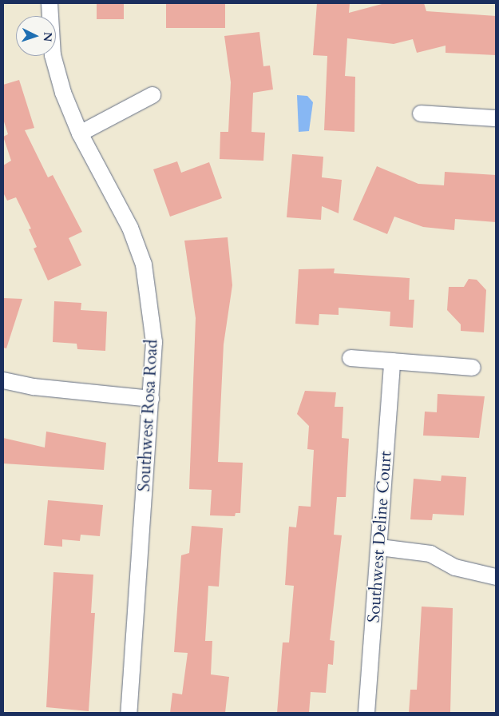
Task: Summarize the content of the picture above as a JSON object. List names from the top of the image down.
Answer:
{
  "streets": {
    "street": ["Southwest Rosa Road", "Southwest Deline Court"]
  },
  "north": "right"
}
